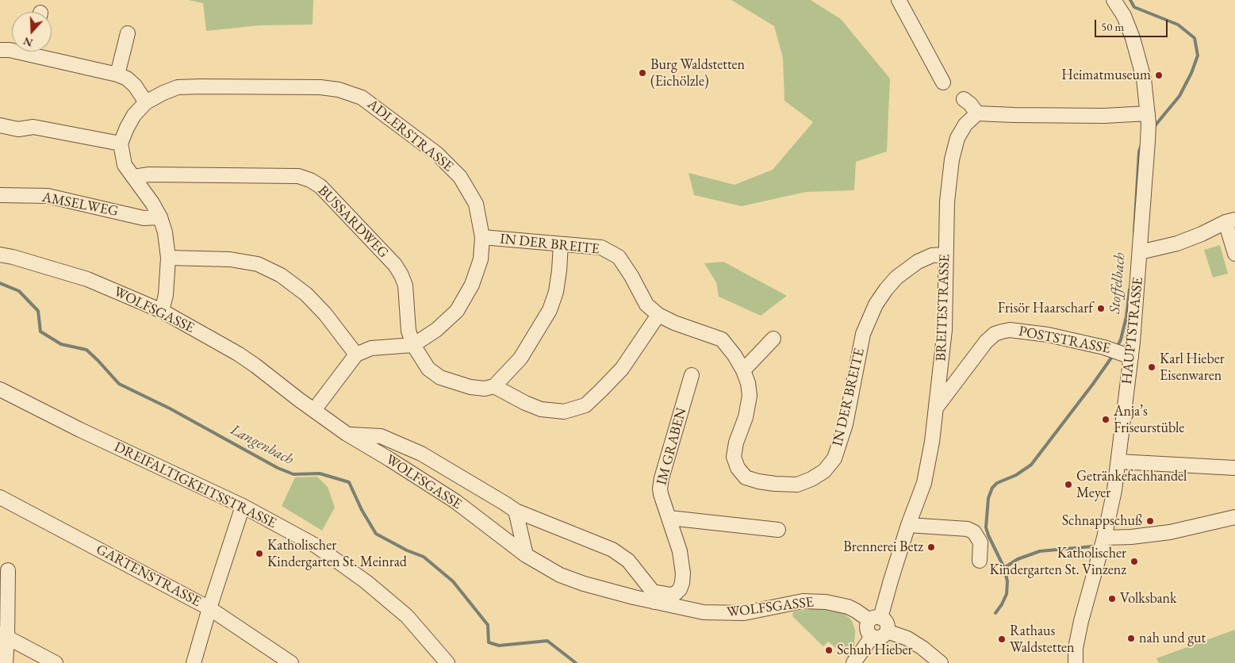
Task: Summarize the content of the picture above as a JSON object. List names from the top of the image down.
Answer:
{
  "streets": {
    "street": [
      "ADLERSTRASSE",
      "AMSELWEG",
      "BUSSARDWEG",
      "IN DER BREITE",
      "BREITESTRASSE",
      "WOLFSGASSE",
      "HAUPTSTRASSE",
      "POSTSTRASSE",
      "IM GRABEN",
      "DREIFALTIGKEITSSTRASSE",
      "GARTENSTRASSE"
    ]
  },
  "crossings": [
    ["ADLERSTRASSE", "BUSSARDWEG"],
    ["ADLERSTRASSE", "IN DER BREITE"],
    ["IN DER BREITE", "BREITESTRASSE"],
    ["BREITESTRASSE", "WOLFSGASSE"],
    ["BREITESTRASSE", "POSTSTRASSE"],
    ["WOLFSGASSE", "IM GRABEN"],
    ["HAUPTSTRASSE", "POSTSTRASSE"]
  ],
  "water": ["Stoffelbach", "Langenbach"],
  "places": [
    "Burg Waldstetten (Eichölzle)",
    "Heimatmuseum",
    "Frisör Haarscharf",
    "Karl Hieber Eisenwaren",
    "Anja’s Friseurstüble",
    "Getränkefachhandel Meyer",
    "Schnappschuß",
    "Brennerei Betz",
    "Katholischer Kindergarten St. Meinrad",
    "Katholischer Kindergarten St. Vinzenz",
    "Volksbank",
    "nah und gut",
    "Rathaus Waldstetten",
    "Schuh Hieber"
  ],
  "scale_bar": "50 m",
  "north": "bottom"
}
